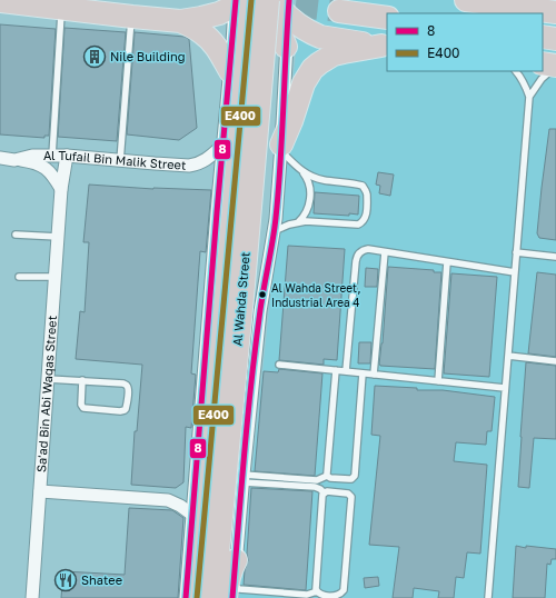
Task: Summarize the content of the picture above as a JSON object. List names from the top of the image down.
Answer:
{
  "streets": {
    "highway": ["Al Wahda Street"],
    "street": ["Al Tufail Bin Malik Street", "Sa'ad Bin Abi Waqas Street"]
  },
  "crossings": [
    ["Al Tufail Bin Malik Street", "Sa'ad Bin Abi Waqas Street"]
  ],
  "places": {
    "building": ["Nile Building"],
    "other": ["Al Wahda Street, Industrial Area 4"],
    "restaurant": ["Shatee"]
  },
  "lines": ["transit line 8", "transit line E400"],
  "legend": ["8", "E400"]
}
